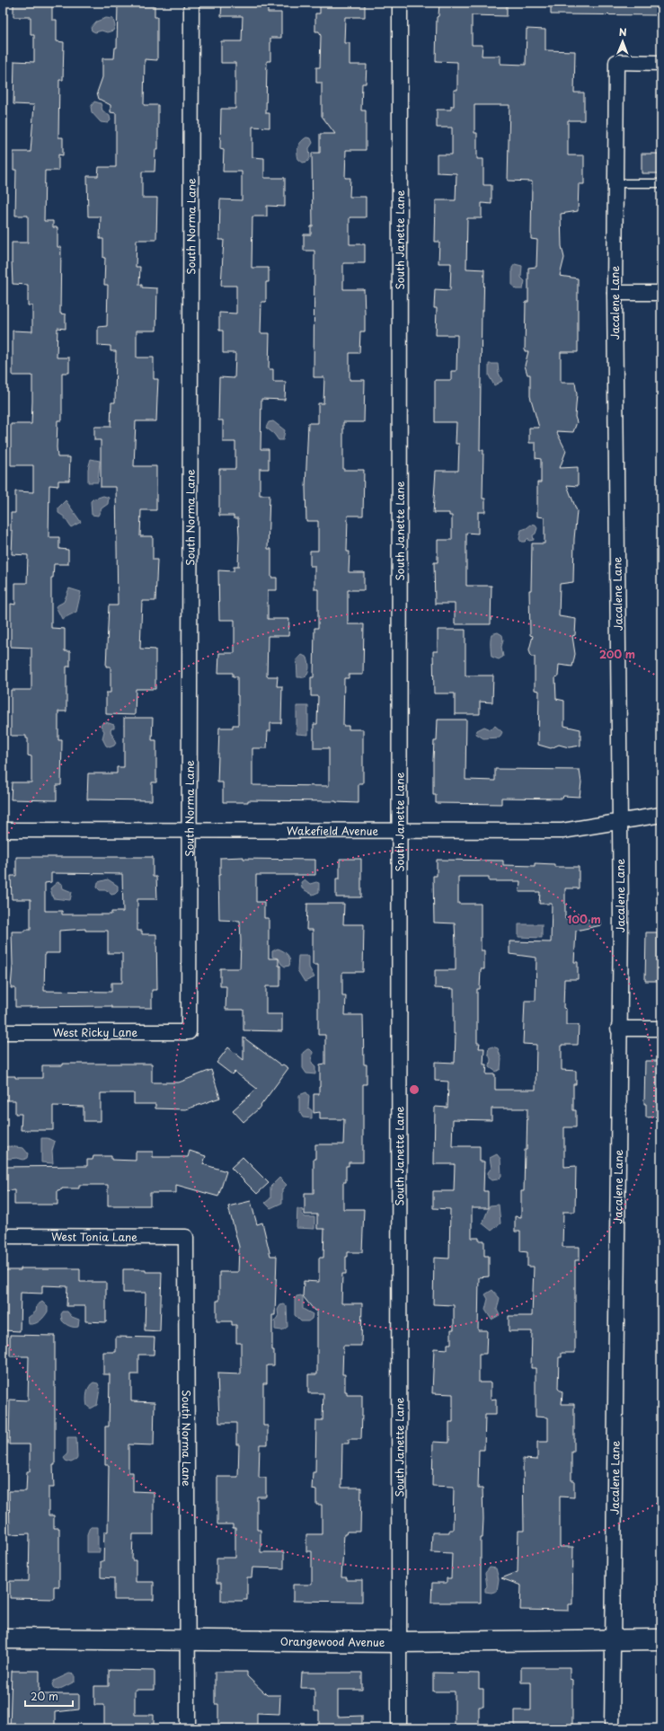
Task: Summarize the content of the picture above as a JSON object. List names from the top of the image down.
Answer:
{
  "streets": {
    "main road": ["Orangewood Avenue"],
    "street": [
      "South Norma Lane",
      "South Janette Lane",
      "Jacalene Lane",
      "Wakefield Avenue",
      "West Ricky Lane",
      "West Tonia Lane"
    ]
  },
  "crossings": [
    ["South Norma Lane", "Wakefield Avenue"],
    ["South Norma Lane", "West Ricky Lane"],
    ["South Norma Lane", "West Tonia Lane"],
    ["South Norma Lane", "Orangewood Avenue"],
    ["South Janette Lane", "Wakefield Avenue"],
    ["South Janette Lane", "Orangewood Avenue"],
    ["Jacalene Lane", "Wakefield Avenue"],
    ["Jacalene Lane", "Orangewood Avenue"]
  ],
  "scale_bar": "20 m",
  "north": "top",
  "rings": ["200 m", "100 m"]
}
